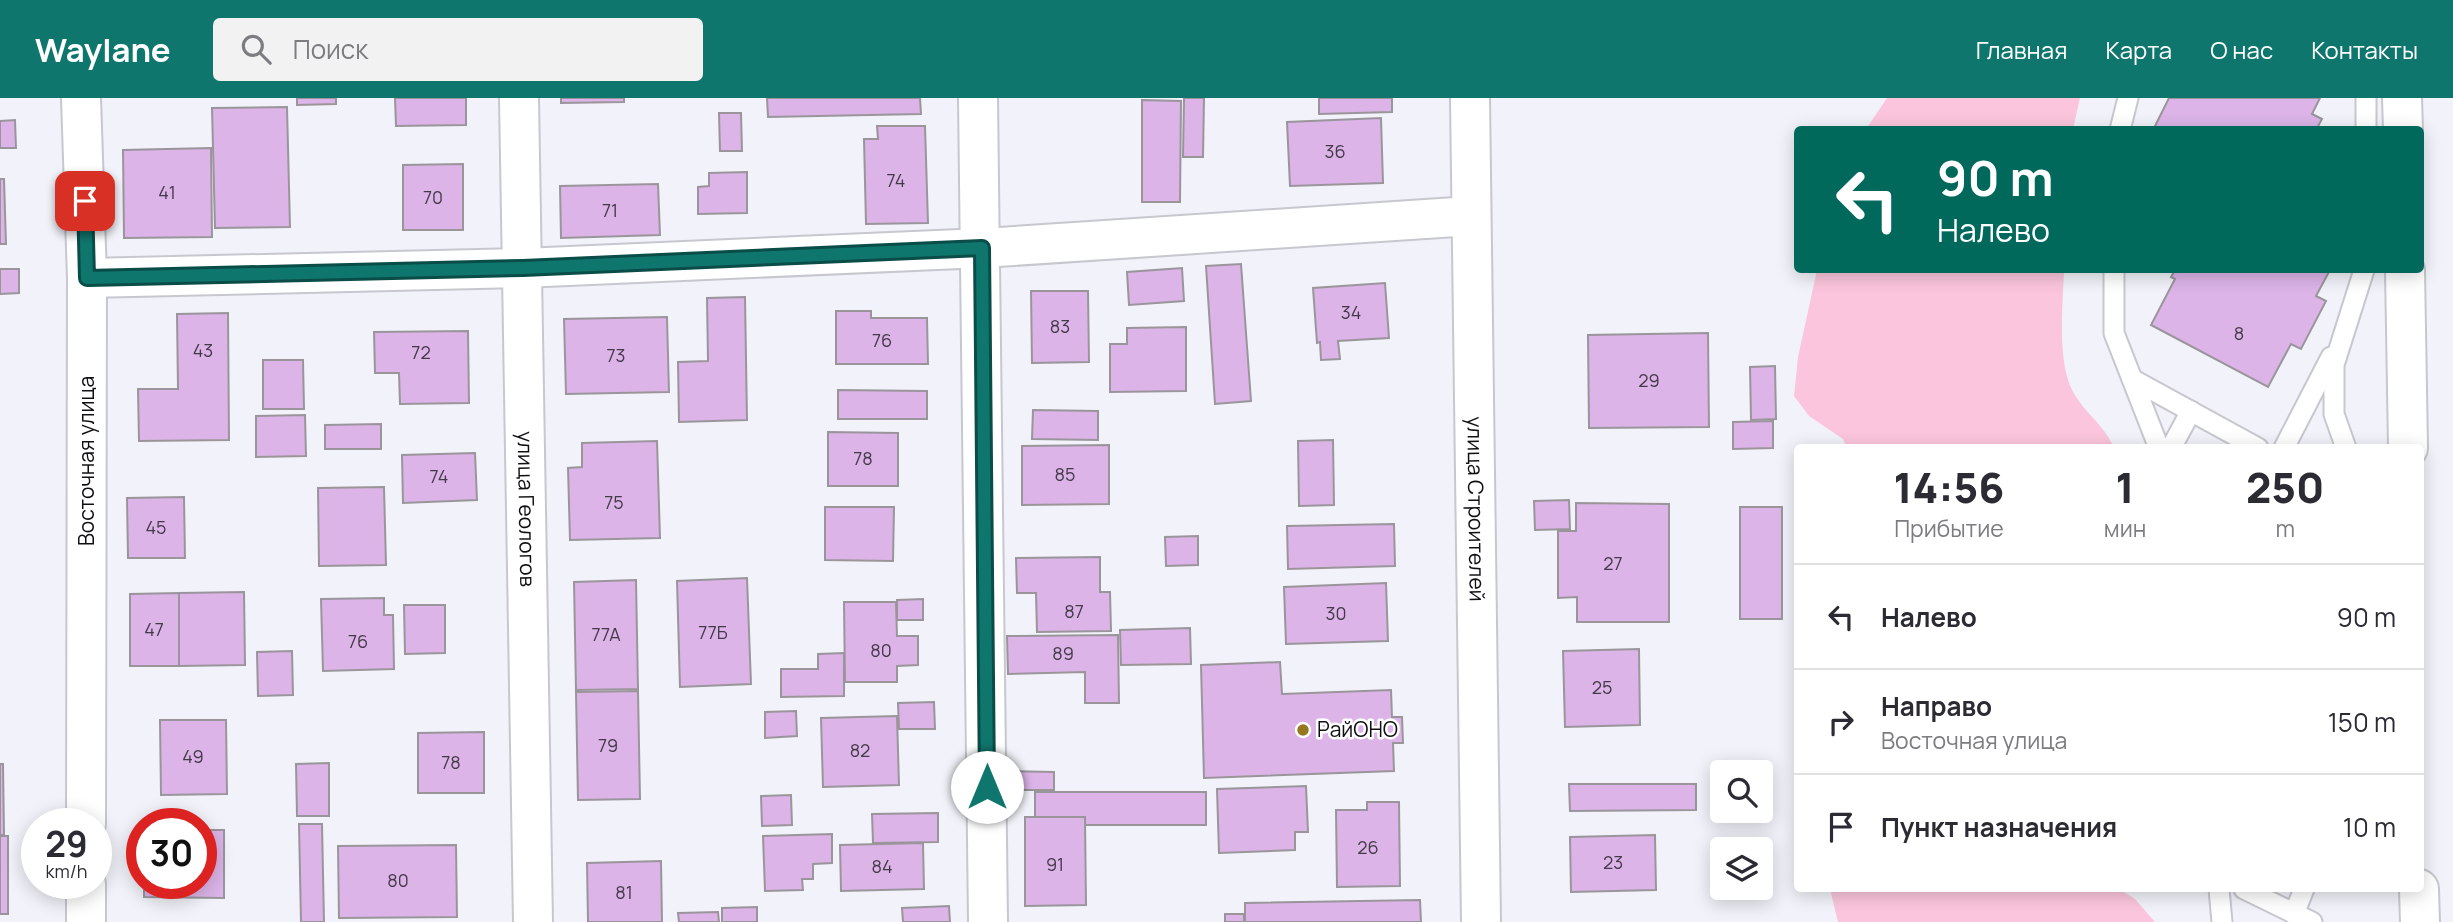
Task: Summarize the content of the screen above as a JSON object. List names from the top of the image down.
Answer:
{
  "streets": {
    "street": ["Восточная улица", "улица Геологов", "улица Строителей"]
  },
  "places": ["РайОНО"],
  "house_numbers": [
    "36",
    "74",
    "41",
    "70",
    "71",
    "34",
    "83",
    "8",
    "76",
    "43",
    "72",
    "73",
    "29",
    "78",
    "85",
    "74",
    "75",
    "45",
    "27",
    "87",
    "30",
    "47",
    "77Б",
    "77А",
    "76",
    "80",
    "89",
    "25",
    "79",
    "82",
    "49",
    "78",
    "26",
    "23",
    "91",
    "84",
    "80",
    "81"
  ],
  "page": {
    "header": "Waylane",
    "search": "Поиск",
    "nav": [
      "Главная",
      "Карта",
      "О нас",
      "Контакты"
    ],
    "turn": ["90 m", "Налево"],
    "eta": [
      "14:56",
      "Прибытие",
      "1",
      "мин",
      "250",
      "m"
    ],
    "list": [
      {
        "name": "Налево",
        "value": "90 m"
      },
      {
        "name": "Направо",
        "note": "Восточная улица",
        "value": "150 m"
      },
      {
        "name": "Пункт назначения",
        "value": "10 m"
      }
    ],
    "speed": "29 km/h",
    "limit": "30"
  }
}
